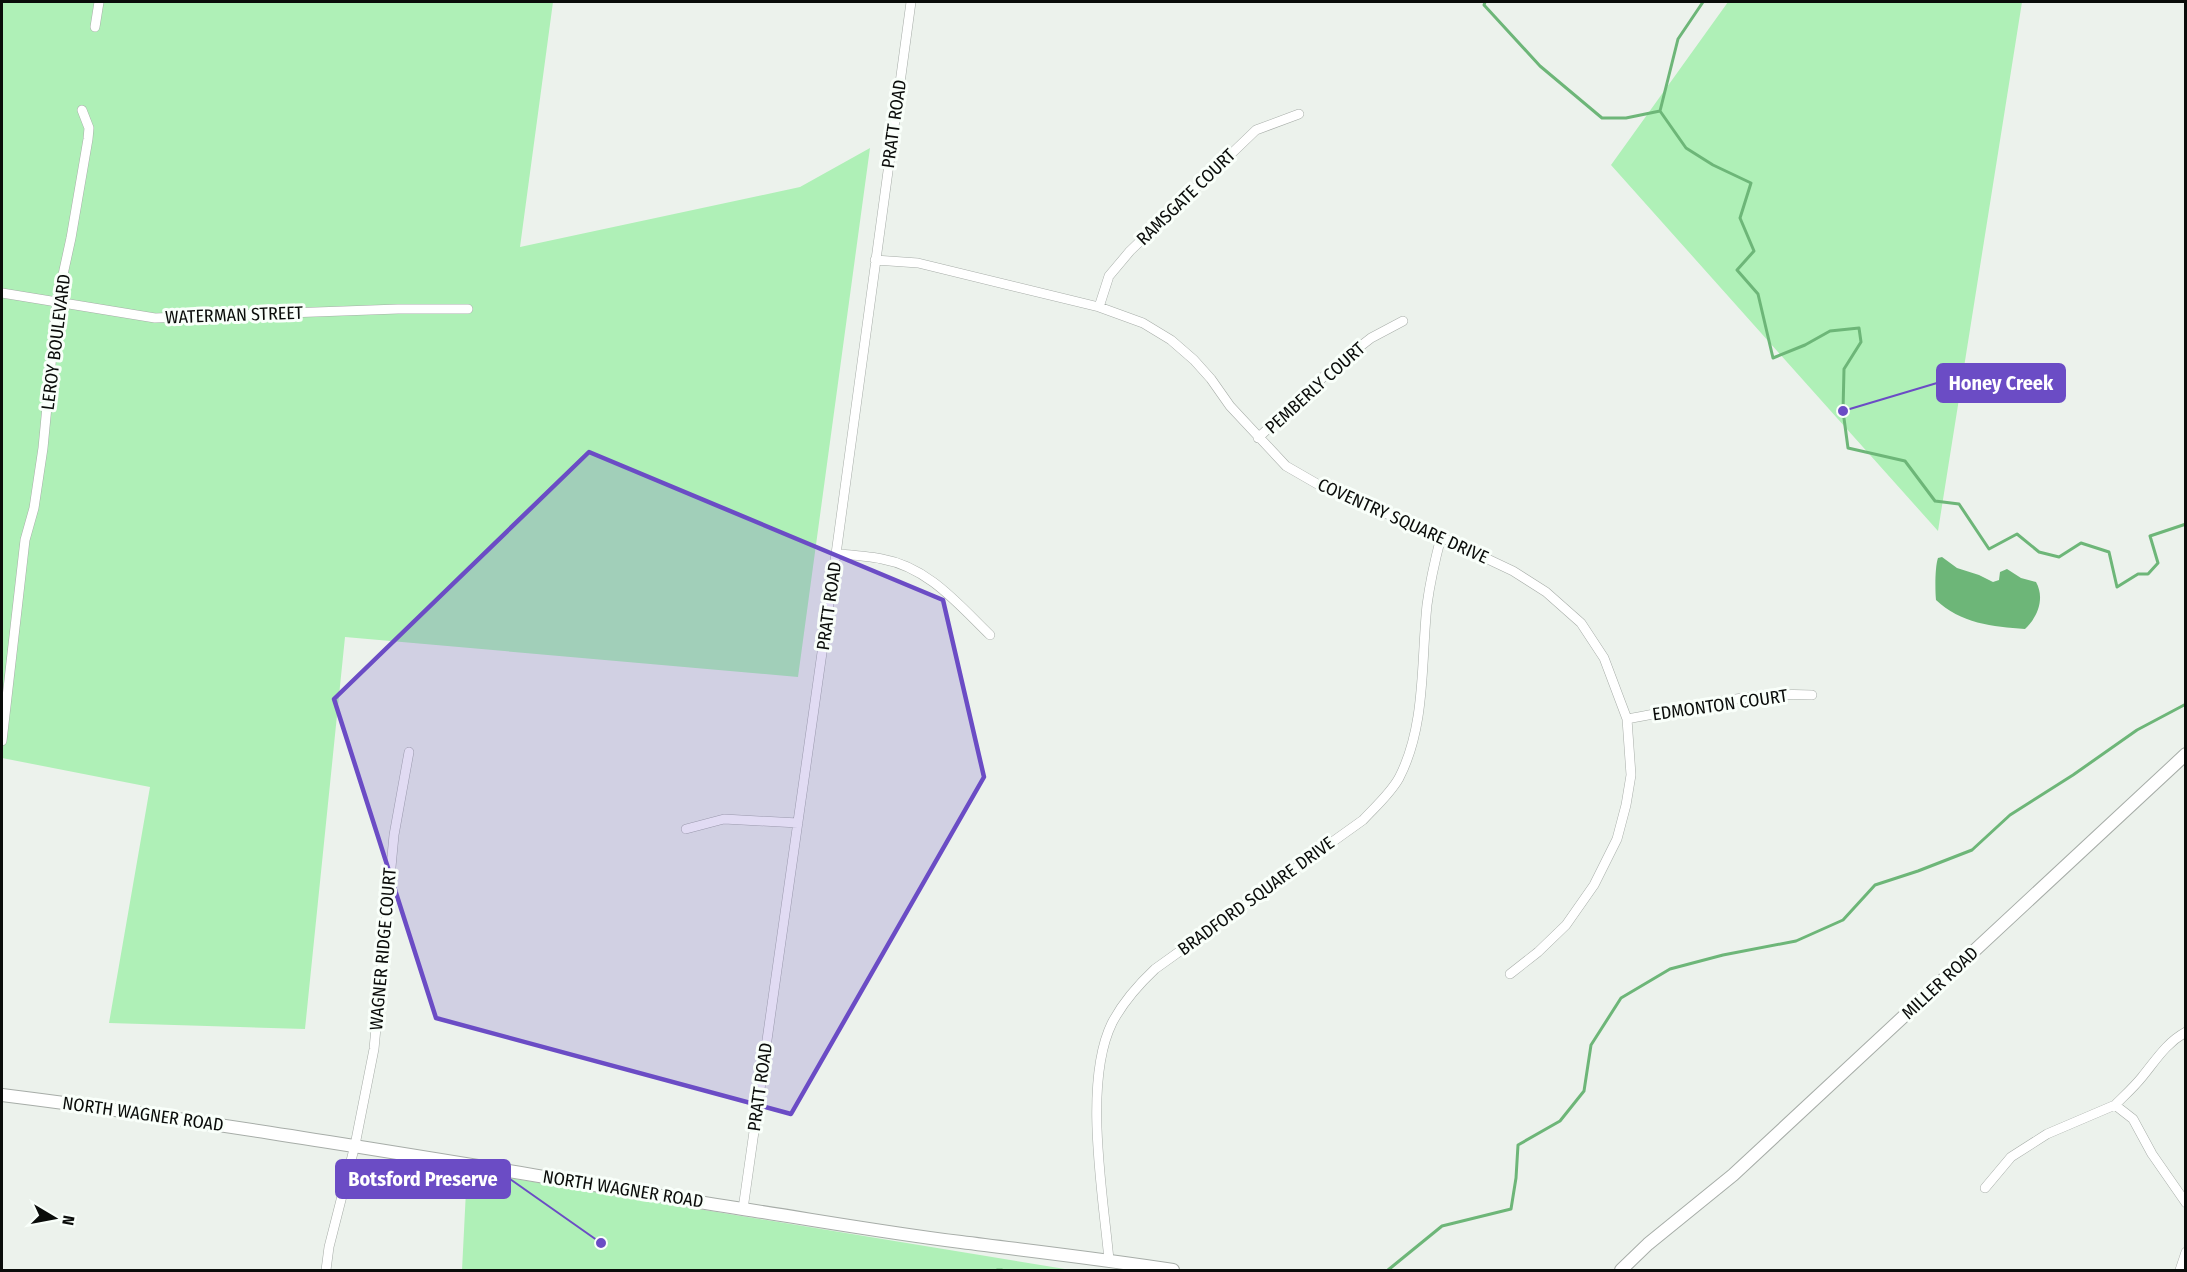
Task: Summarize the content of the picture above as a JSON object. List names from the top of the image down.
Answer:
{
  "streets": {
    "main road": ["MILLER ROAD", "NORTH WAGNER ROAD"],
    "street": [
      "PRATT ROAD",
      "RAMSGATE COURT",
      "WATERMAN STREET",
      "LEROY BOULEVARD",
      "PEMBERLY COURT",
      "COVENTRY SQUARE DRIVE",
      "EDMONTON COURT",
      "BRADFORD SQUARE DRIVE",
      "WAGNER RIDGE COURT"
    ]
  },
  "crossings": [
    ["PRATT ROAD", "COVENTRY SQUARE DRIVE"],
    ["PRATT ROAD", "NORTH WAGNER ROAD"],
    ["RAMSGATE COURT", "COVENTRY SQUARE DRIVE"],
    ["WATERMAN STREET", "LEROY BOULEVARD"],
    ["PEMBERLY COURT", "COVENTRY SQUARE DRIVE"],
    ["COVENTRY SQUARE DRIVE", "EDMONTON COURT"],
    ["COVENTRY SQUARE DRIVE", "BRADFORD SQUARE DRIVE"],
    ["BRADFORD SQUARE DRIVE", "NORTH WAGNER ROAD"],
    ["WAGNER RIDGE COURT", "NORTH WAGNER ROAD"]
  ],
  "places": ["Honey Creek", "Botsford Preserve"],
  "north": "right"
}
